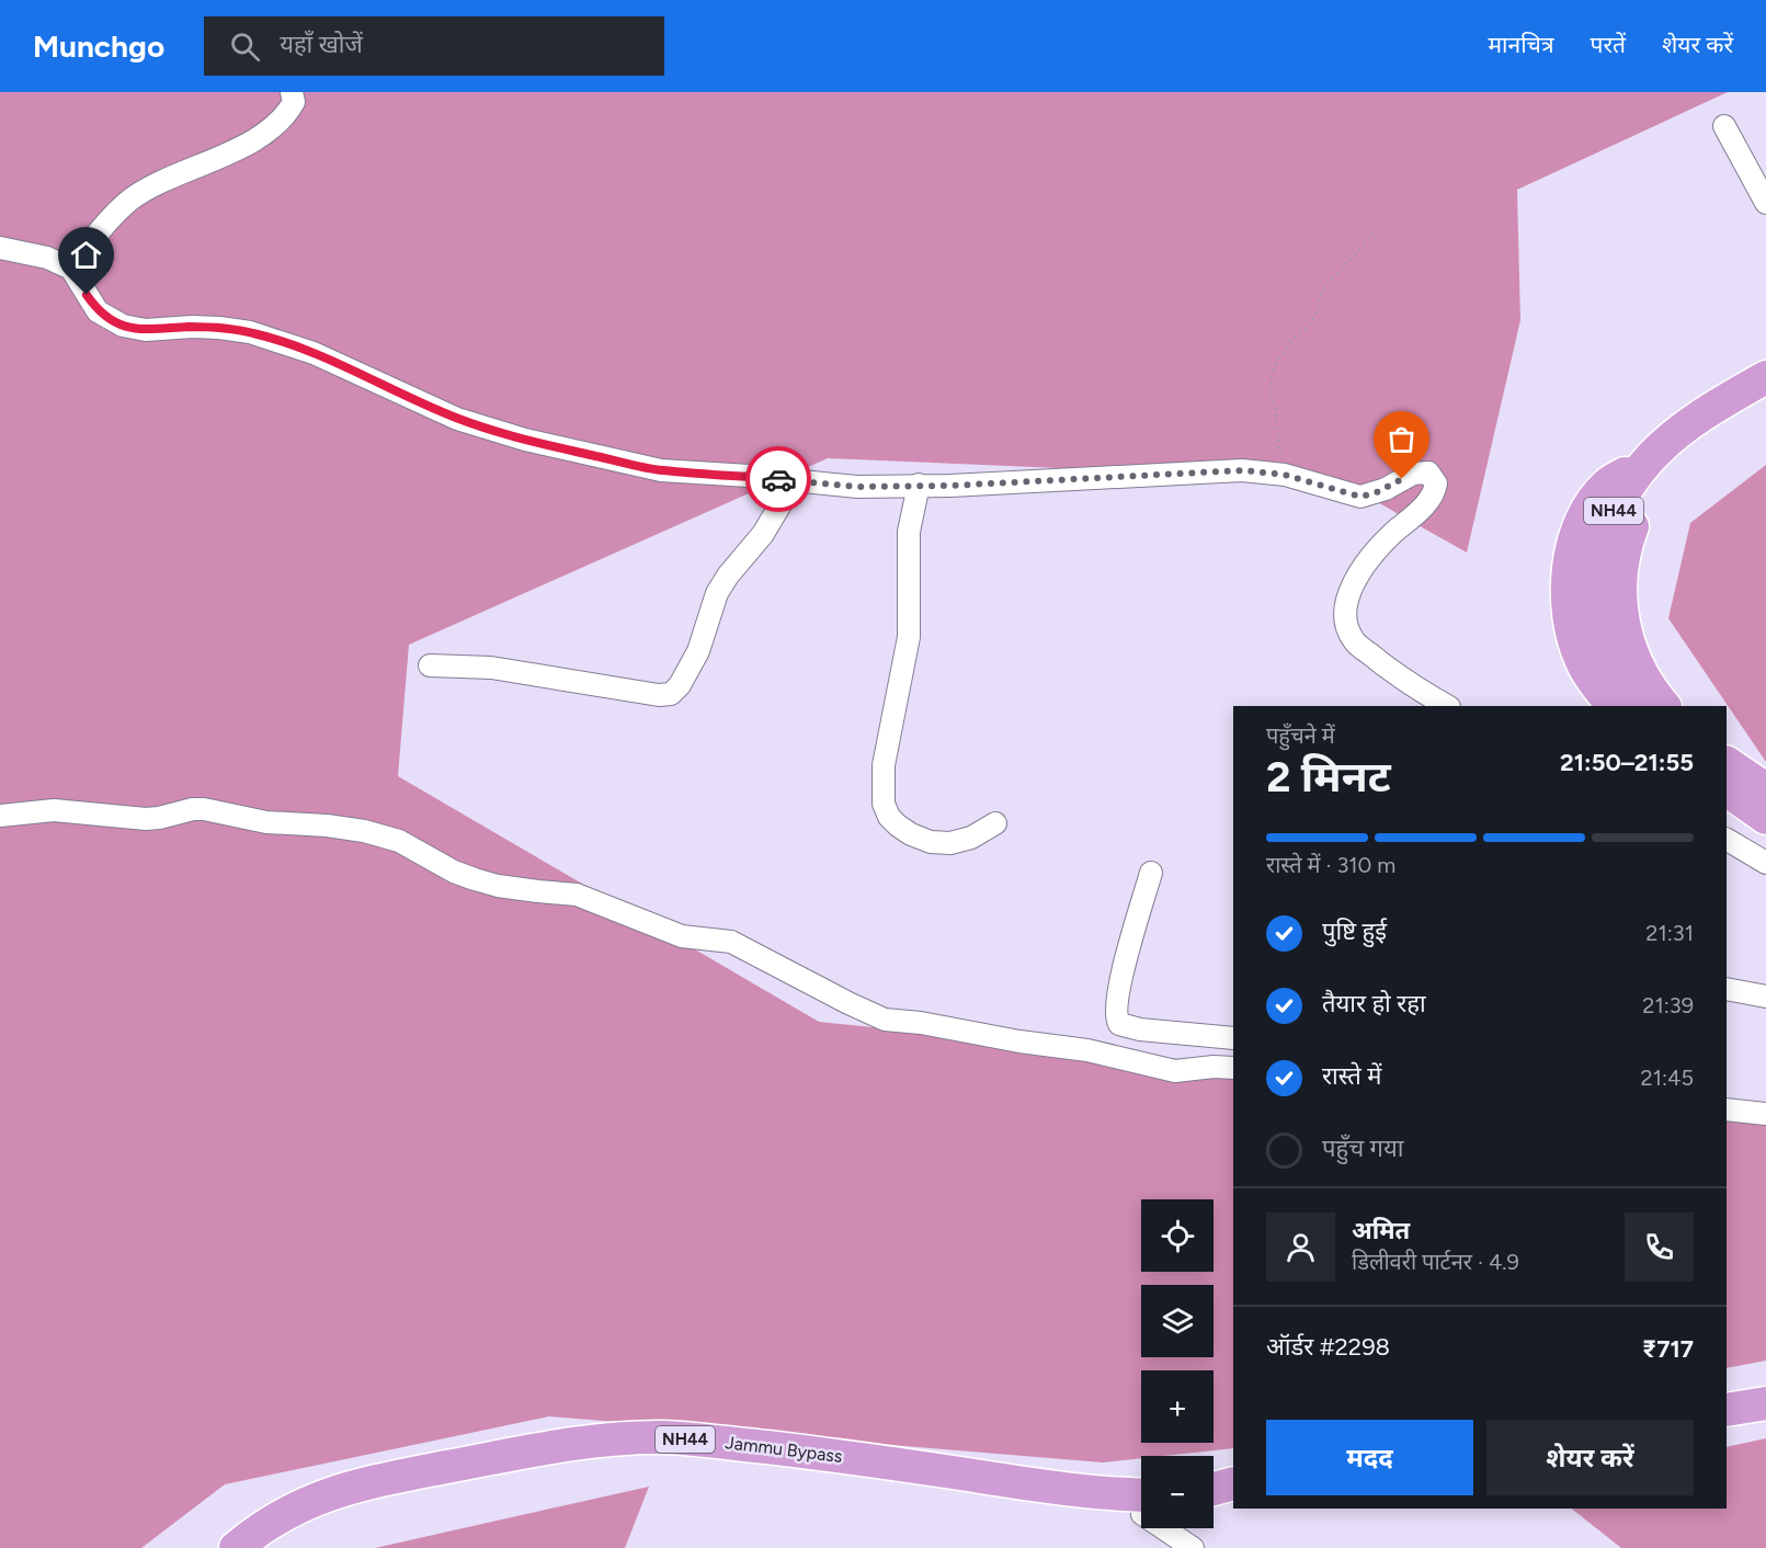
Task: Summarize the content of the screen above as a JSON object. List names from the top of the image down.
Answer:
{
  "streets": {
    "highway": ["NH44", "Jammu Bypass"]
  },
  "page": {
    "header": "Munchgo",
    "search": "यहाँ खोजें",
    "nav": ["मानचित्र", "परतें", "शेयर करें"],
    "heading": ["2 मिनट", "पहुँचने में", "21:50–21:55"],
    "panel": [
      "अमित",
      "डिलीवरी पार्टनर · 4.9",
      "ऑर्डर #2298",
      "₹717"
    ],
    "bar": "रास्ते में · 310 m",
    "list": [
      ["पुष्टि हुई", "21:31"],
      ["तैयार हो रहा", "21:39"],
      ["रास्ते में", "21:45"],
      "पहुँच गया"
    ],
    "map_buttons": ["+", "−"],
    "buttons": ["मदद", "शेयर करें"]
  }
}
